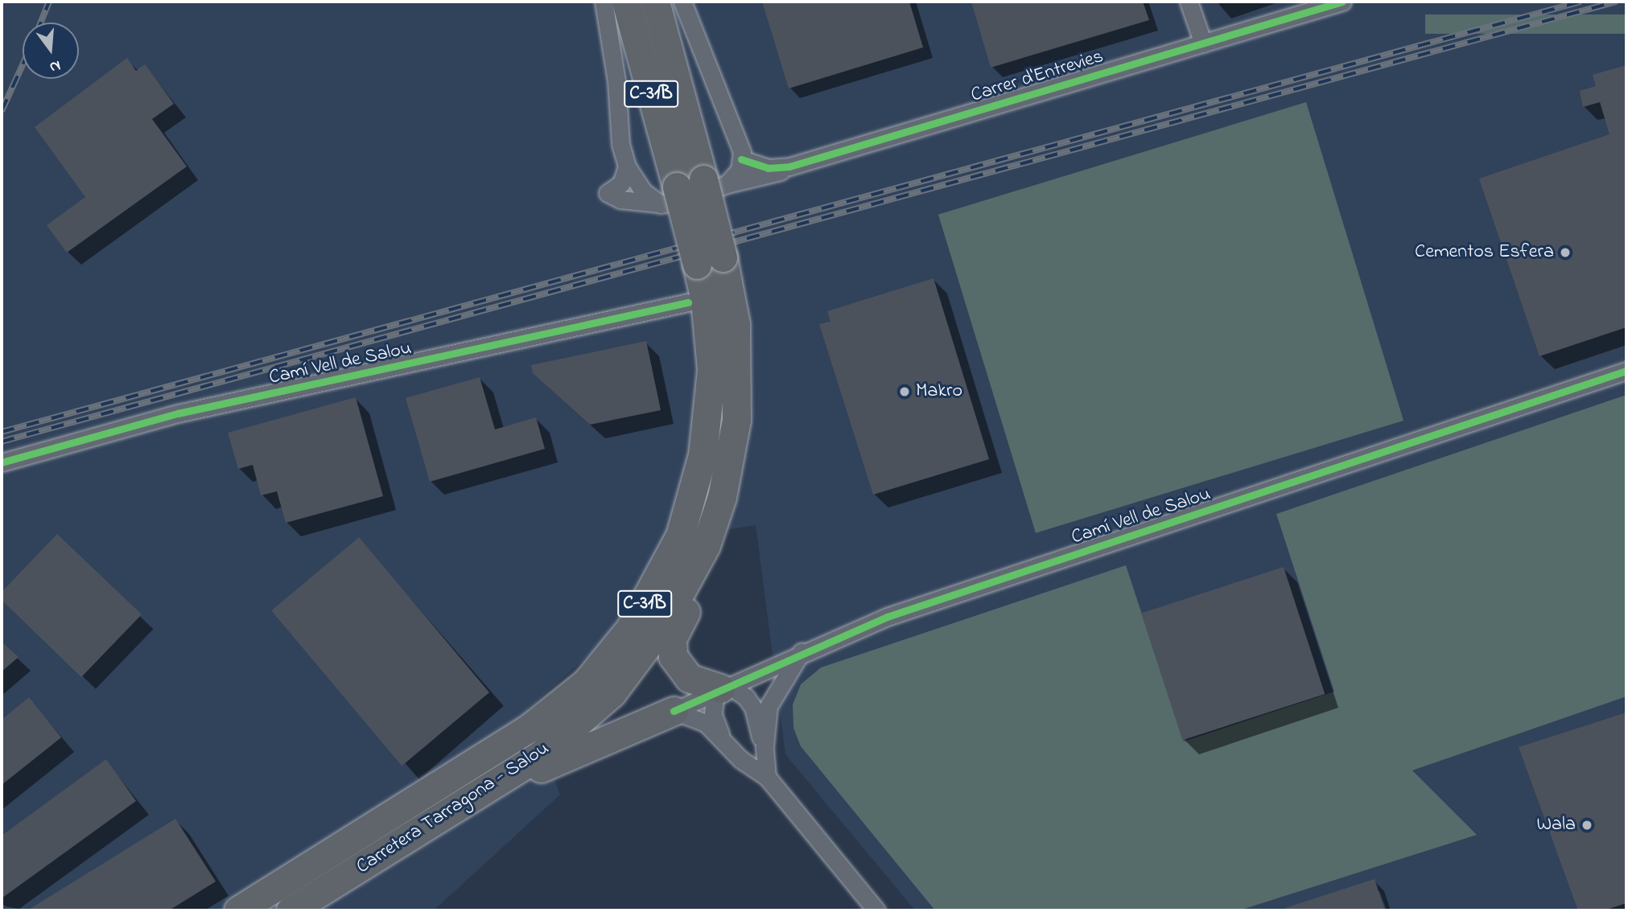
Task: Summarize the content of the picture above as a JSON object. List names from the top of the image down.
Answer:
{
  "streets": {
    "highway": ["C-31B", "Carretera Tarragona - Salou"],
    "street": ["Carrer d'Entrevies", "Camí Vell de Salou"]
  },
  "crossings": [
    ["Carrer d'Entrevies", "C-31B"],
    ["Carrer d'Entrevies", "Carretera Tarragona - Salou"],
    ["C-31B", "Carretera Tarragona - Salou"],
    ["Camí Vell de Salou", "Carretera Tarragona - Salou"]
  ],
  "places": ["Cementos Esfera", "Makro", "Wala"],
  "north": "bottom"
}
